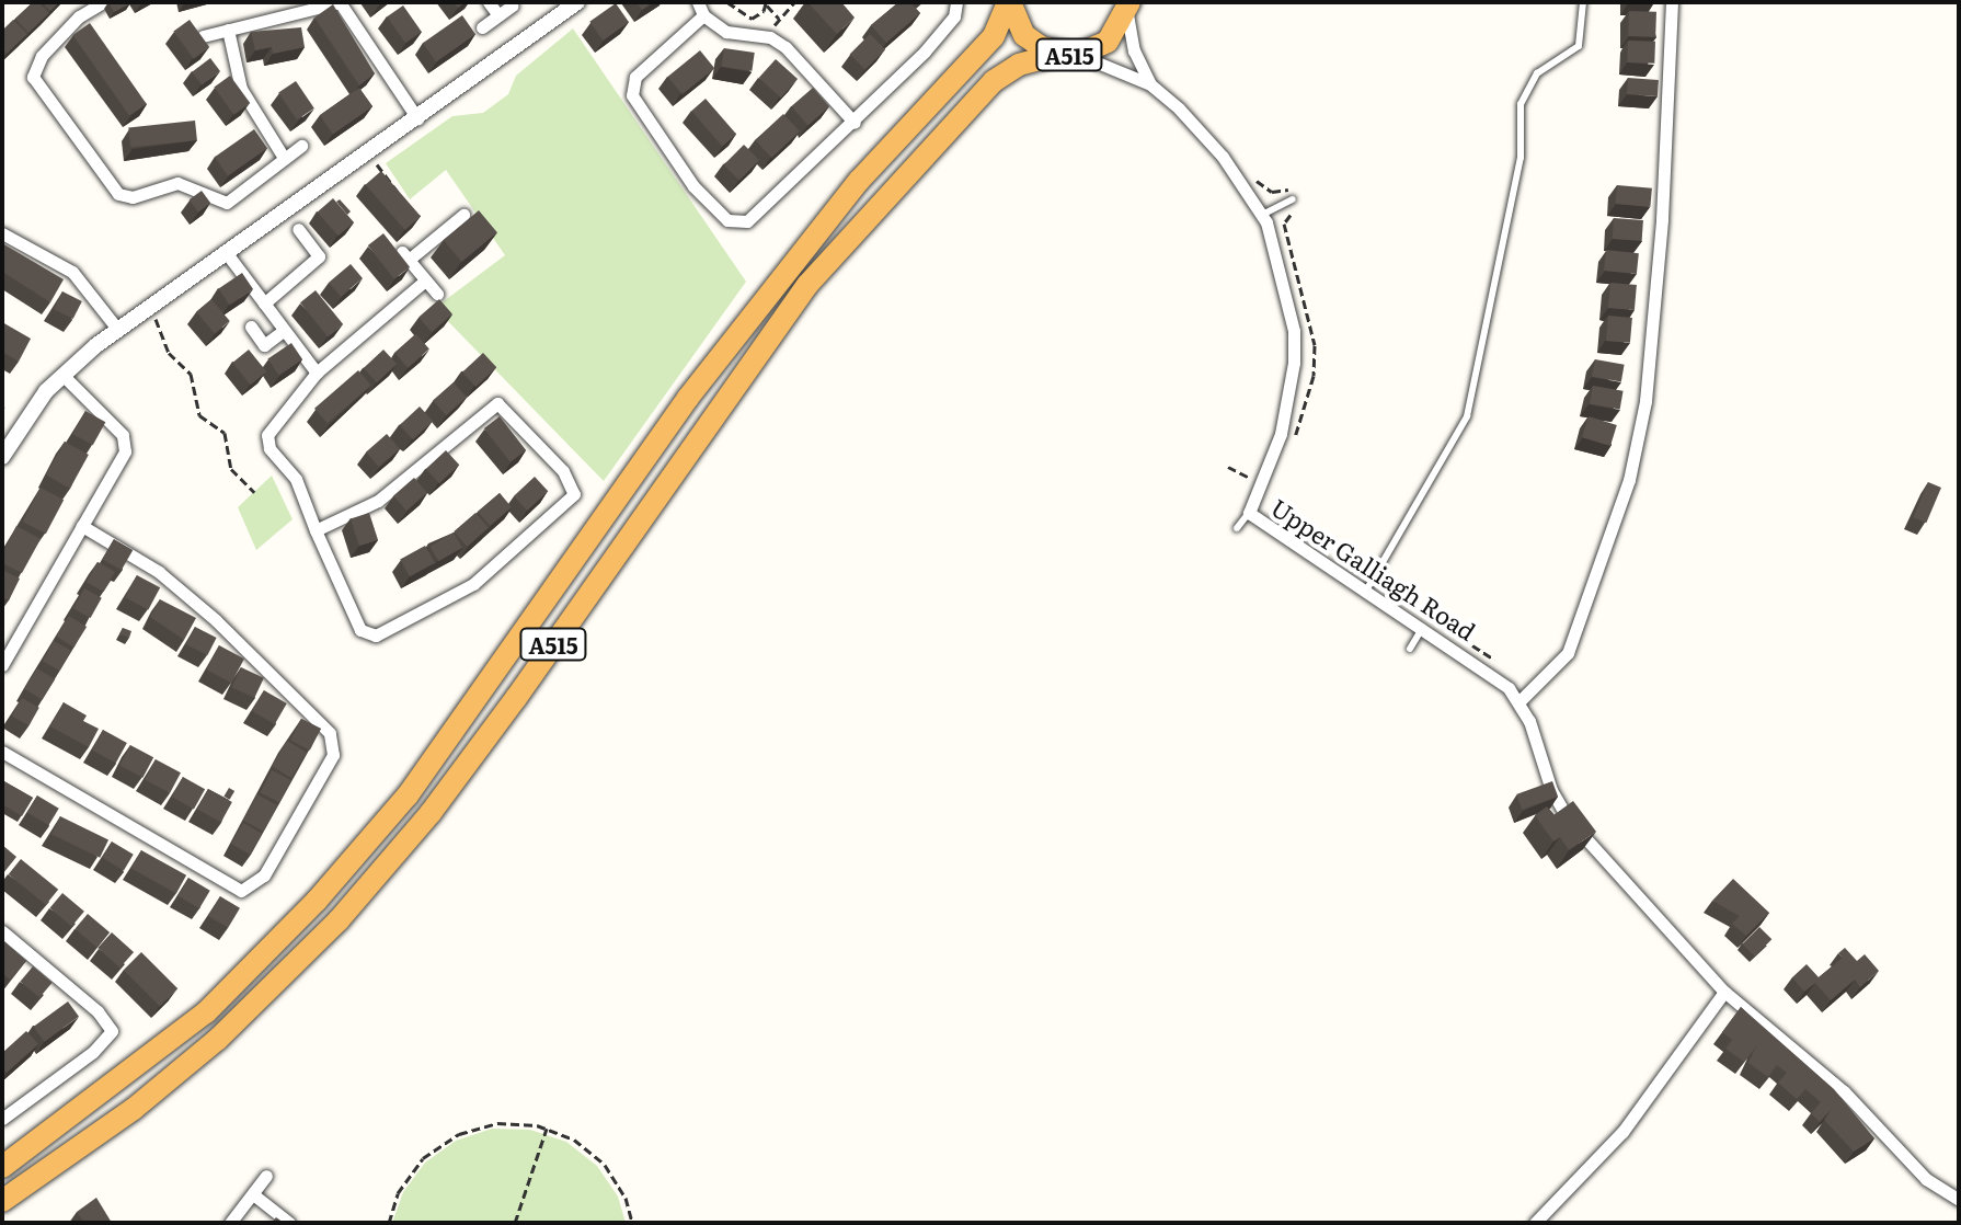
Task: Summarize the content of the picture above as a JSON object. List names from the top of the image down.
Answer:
{
  "streets": {
    "highway": ["A515"],
    "street": ["Upper Galliagh Road"]
  },
  "crossings": [
    ["A515", "Upper Galliagh Road"]
  ]
}
